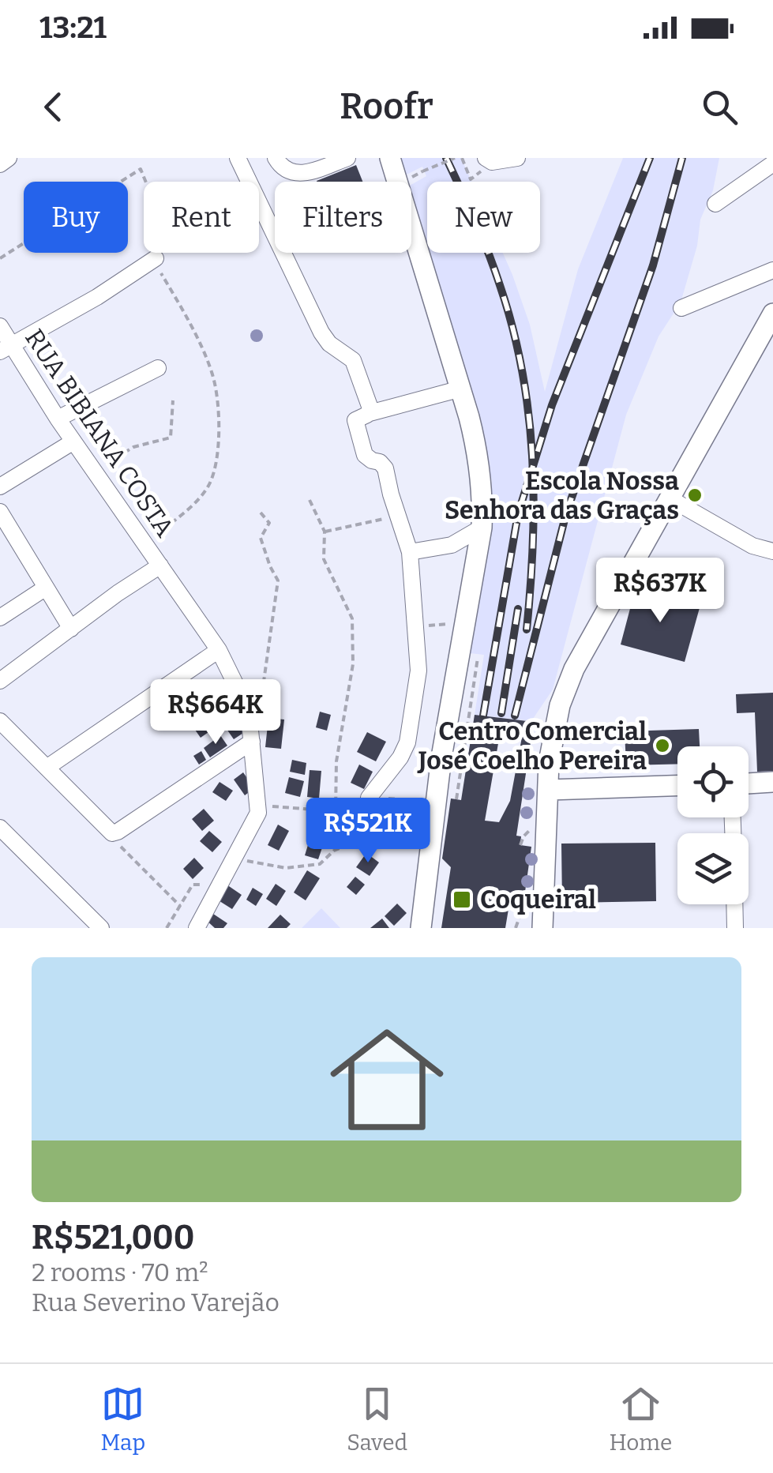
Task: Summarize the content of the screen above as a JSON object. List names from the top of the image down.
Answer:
{
  "streets": {
    "street": ["RUA BIBIANA COSTA"]
  },
  "places": {
    "other": ["Escola Nossa Senhora das Graças", "Centro Comercial José Coelho Pereira"],
    "transit": ["Coqueiral"]
  },
  "page": {
    "status": "13:21",
    "header": "Roofr",
    "chip": [
      "Buy",
      "Rent",
      "Filters",
      "New"
    ],
    "price": ["R$637K", "R$664K", "R$521K"],
    "list": [
      {
        "name": "R$521,000",
        "note": "2 rooms · 70 m² · Rua Severino Varejão"
      }
    ],
    "tabs": ["Map", "Saved", "Home"]
  }
}
